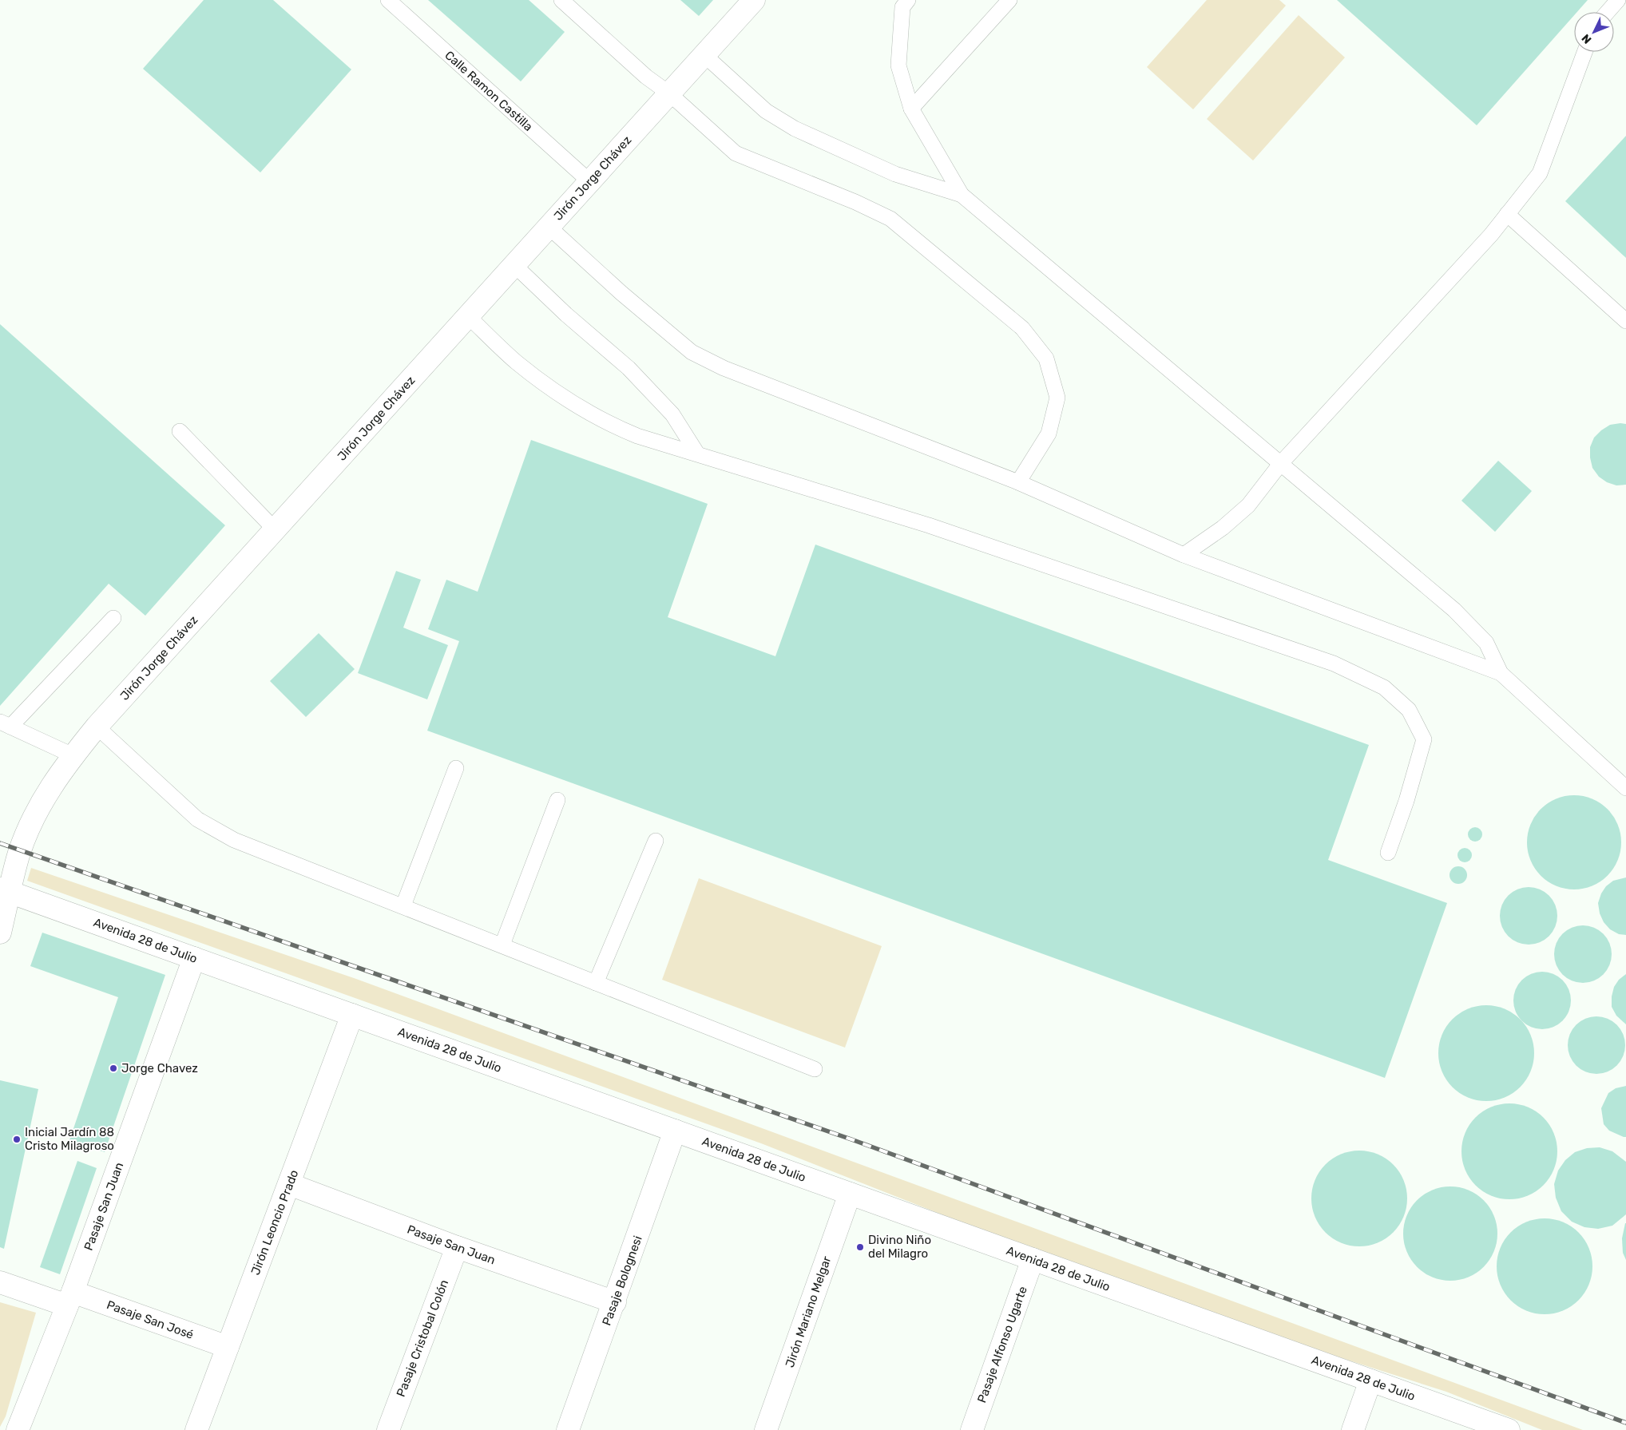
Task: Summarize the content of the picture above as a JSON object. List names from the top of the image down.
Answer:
{
  "streets": {
    "street": [
      "Jirón Jorge Chávez",
      "Avenida 28 de Julio",
      "Pasaje San Juan",
      "Jirón Leoncio Prado",
      "Pasaje Bolognesi",
      "Jirón Mariano Melgar",
      "Pasaje San José",
      "Pasaje Cristobal Colón",
      "Pasaje Alfonso Ugarte"
    ],
    "lane": ["Calle Ramon Castilla"]
  },
  "crossings": [
    ["Calle Ramon Castilla", "Jirón Jorge Chávez"],
    ["Jirón Jorge Chávez", "Avenida 28 de Julio"],
    ["Avenida 28 de Julio", "Pasaje San Juan"],
    ["Avenida 28 de Julio", "Jirón Leoncio Prado"],
    ["Avenida 28 de Julio", "Pasaje Bolognesi"],
    ["Avenida 28 de Julio", "Jirón Mariano Melgar"],
    ["Avenida 28 de Julio", "Pasaje Alfonso Ugarte"],
    ["Pasaje San Juan", "Jirón Leoncio Prado"],
    ["Pasaje San Juan", "Pasaje Bolognesi"],
    ["Pasaje San Juan", "Pasaje San José"],
    ["Pasaje San Juan", "Pasaje Cristobal Colón"],
    ["Jirón Leoncio Prado", "Pasaje San José"]
  ],
  "places": ["Jorge Chavez", "Inicial Jardín 88 Cristo Milagroso", "Divino Niño del Milagro"],
  "north": "bottom left"
}
